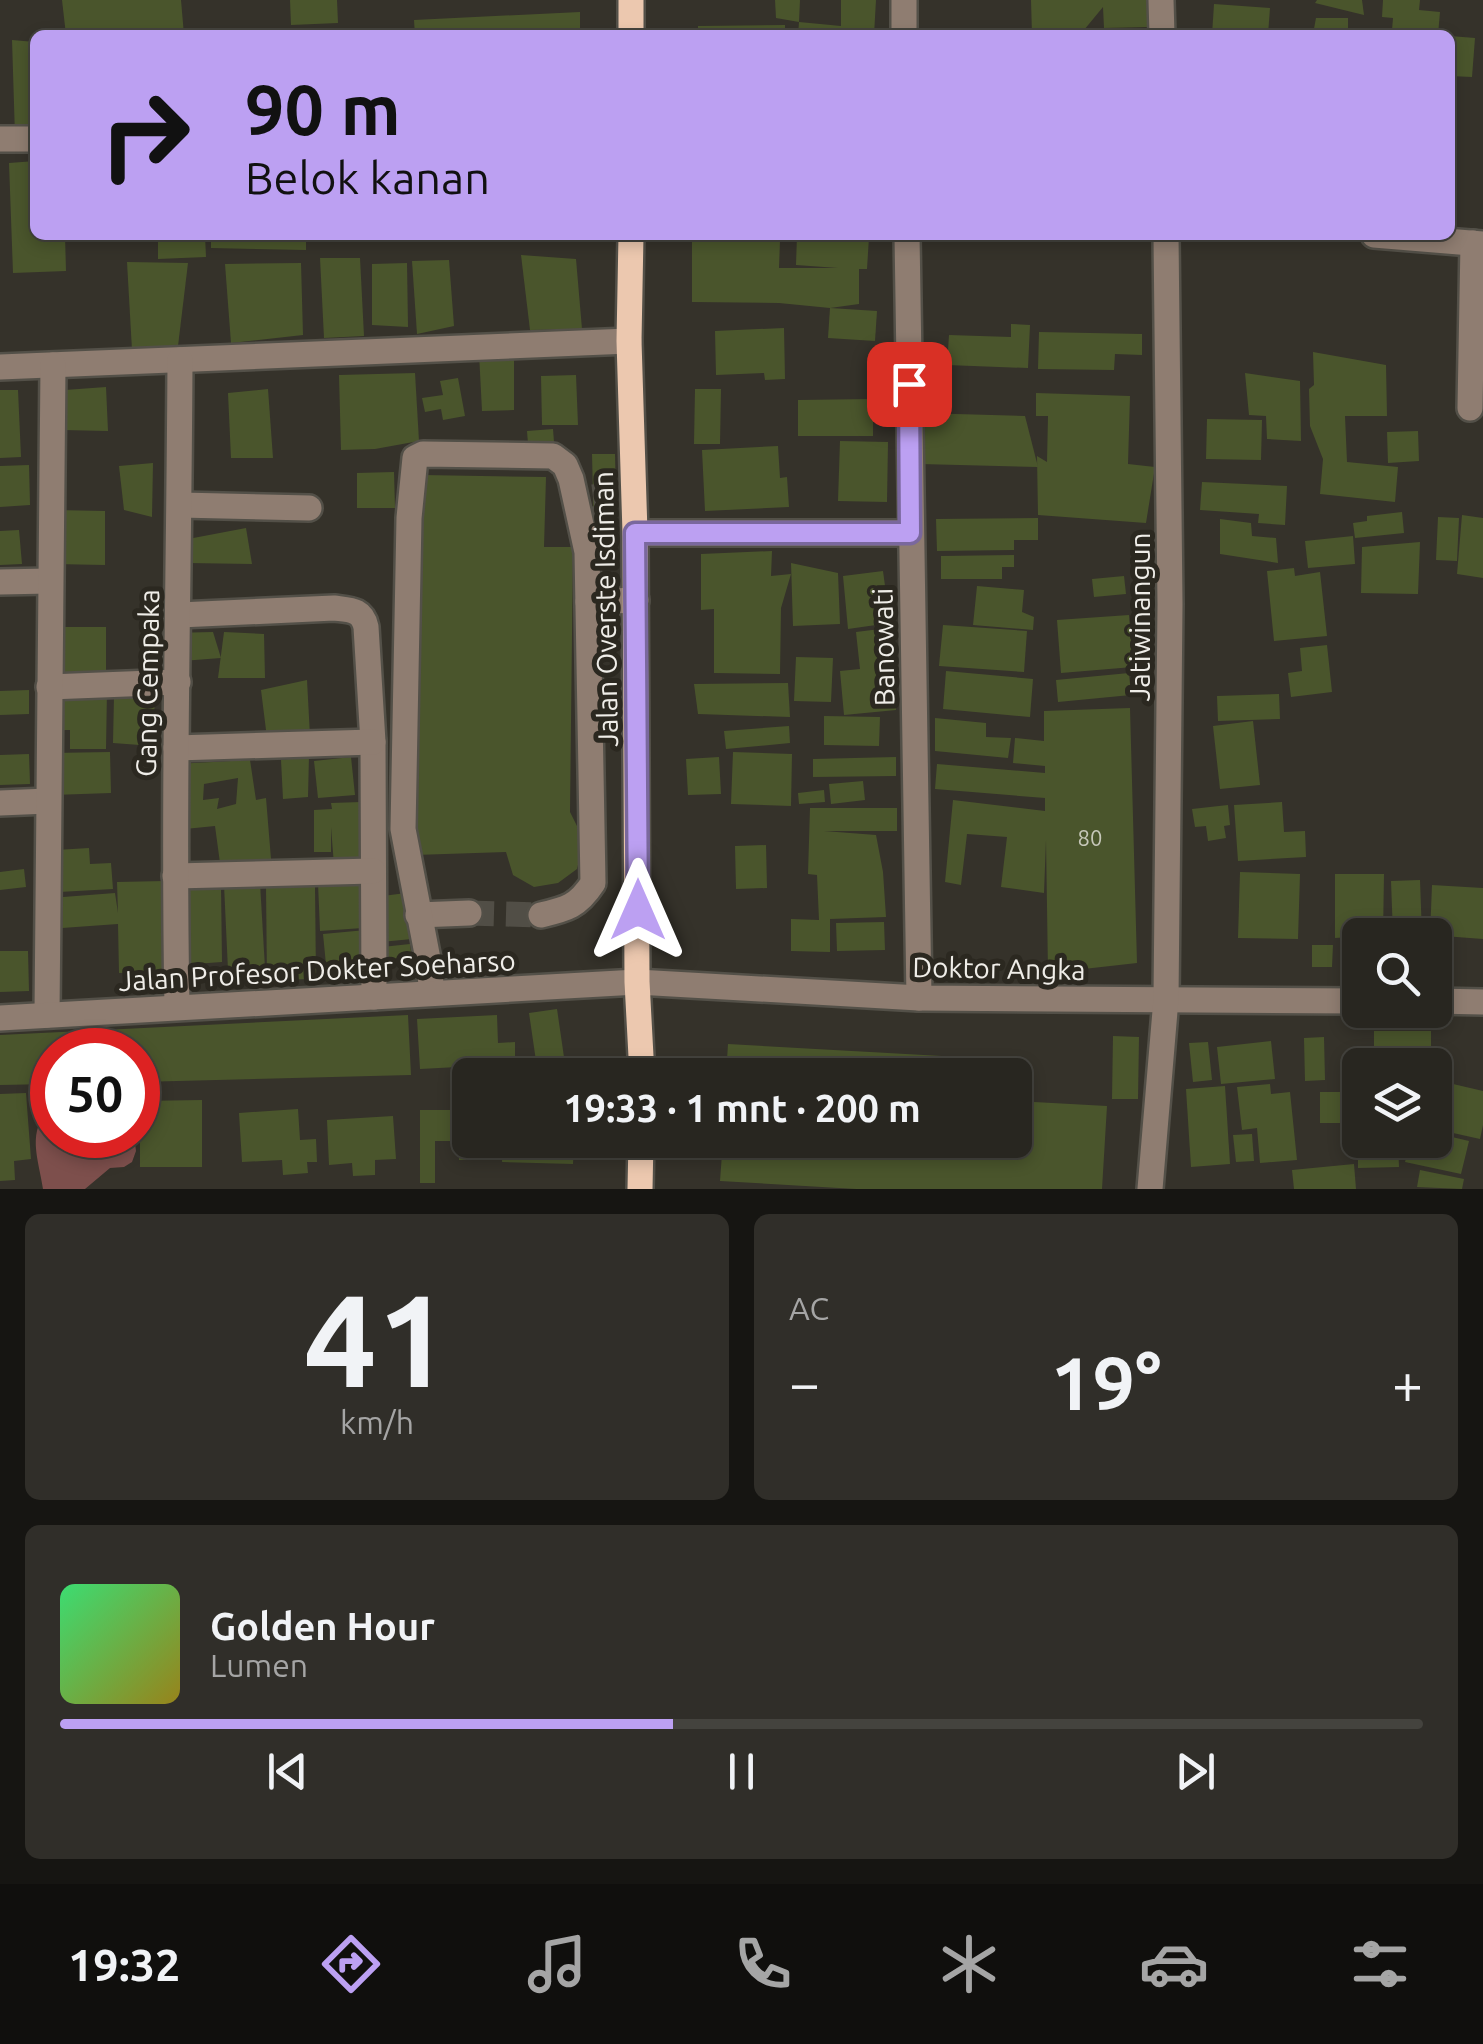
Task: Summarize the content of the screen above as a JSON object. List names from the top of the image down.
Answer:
{
  "streets": {
    "main road": ["Jalan Overste Isdiman"],
    "street": [
      "Jatiwinangun",
      "Banowati",
      "Gang Cempaka",
      "Doktor Angka",
      "Jalan Profesor Dokter Soeharso"
    ]
  },
  "crossings": [
    ["Jalan Overste Isdiman", "Doktor Angka"],
    ["Jalan Overste Isdiman", "Jalan Profesor Dokter Soeharso"],
    ["Jatiwinangun", "Doktor Angka"],
    ["Banowati", "Doktor Angka"],
    ["Gang Cempaka", "Jalan Profesor Dokter Soeharso"],
    ["Doktor Angka", "Jalan Profesor Dokter Soeharso"]
  ],
  "house_numbers": ["80"],
  "page": {
    "turn": ["90 m", "Belok kanan"],
    "limit": "50",
    "trip": "19:33 · 1 mnt · 200 m",
    "tile": [
      ["41", "km/h"],
      "AC"
    ],
    "heat": ["−", "19°", "+"],
    "song": ["Golden Hour", "Lumen"],
    "tabs": "19:32"
  }
}
